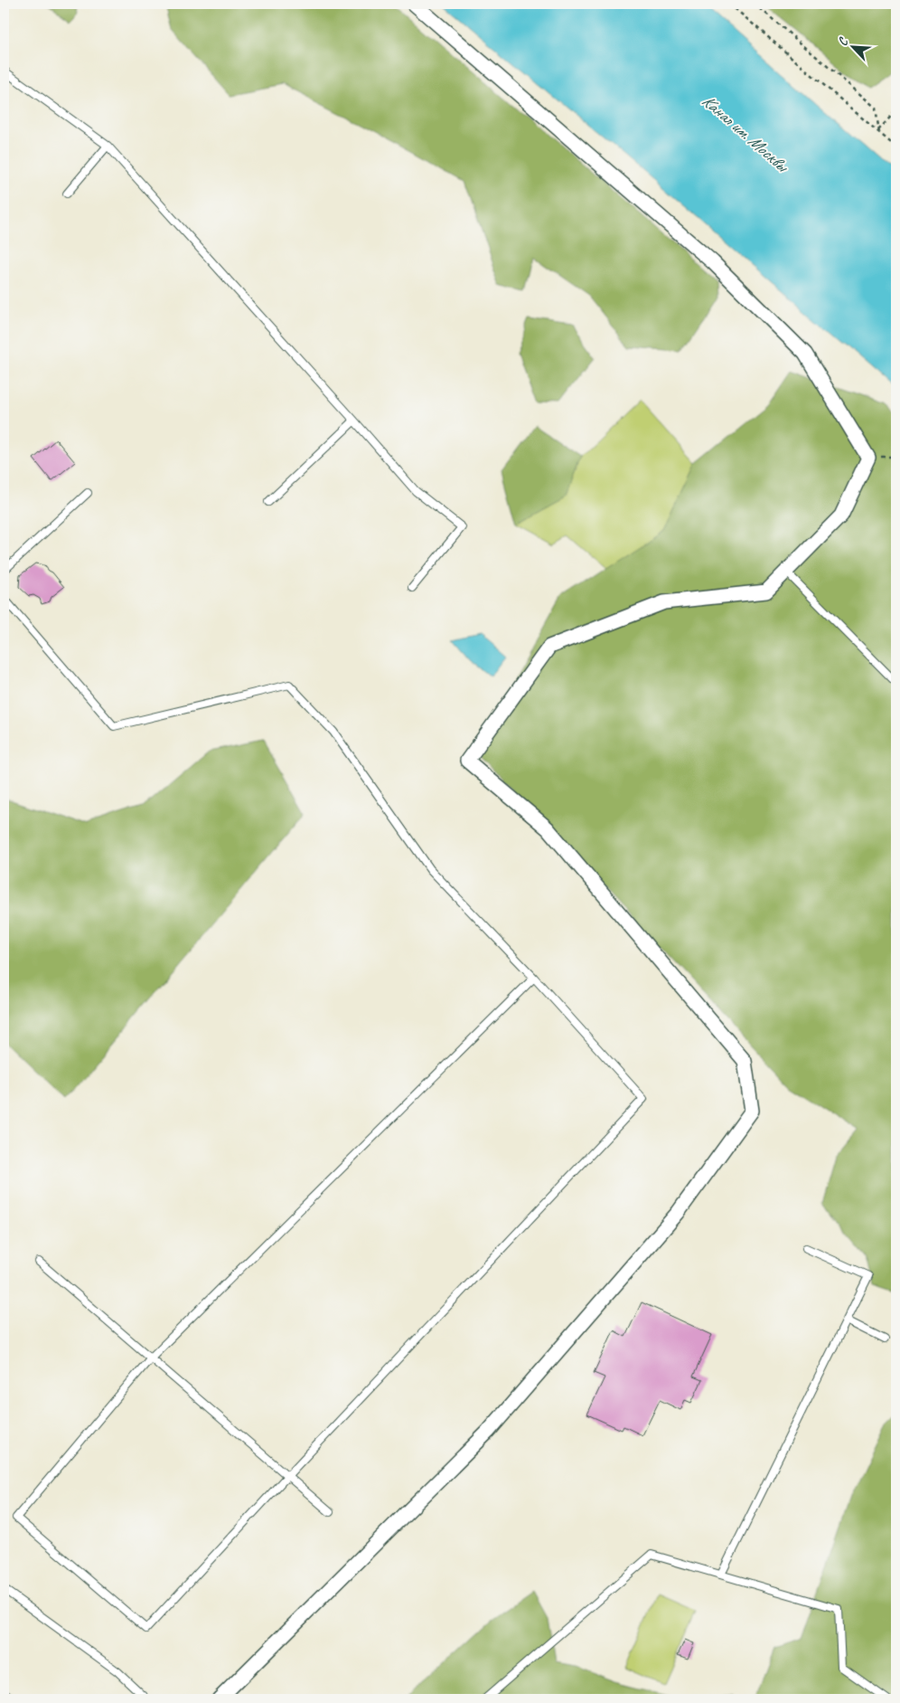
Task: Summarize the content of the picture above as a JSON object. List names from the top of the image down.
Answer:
{
  "water": ["Канал им. Москвы"],
  "north": "top left"
}
